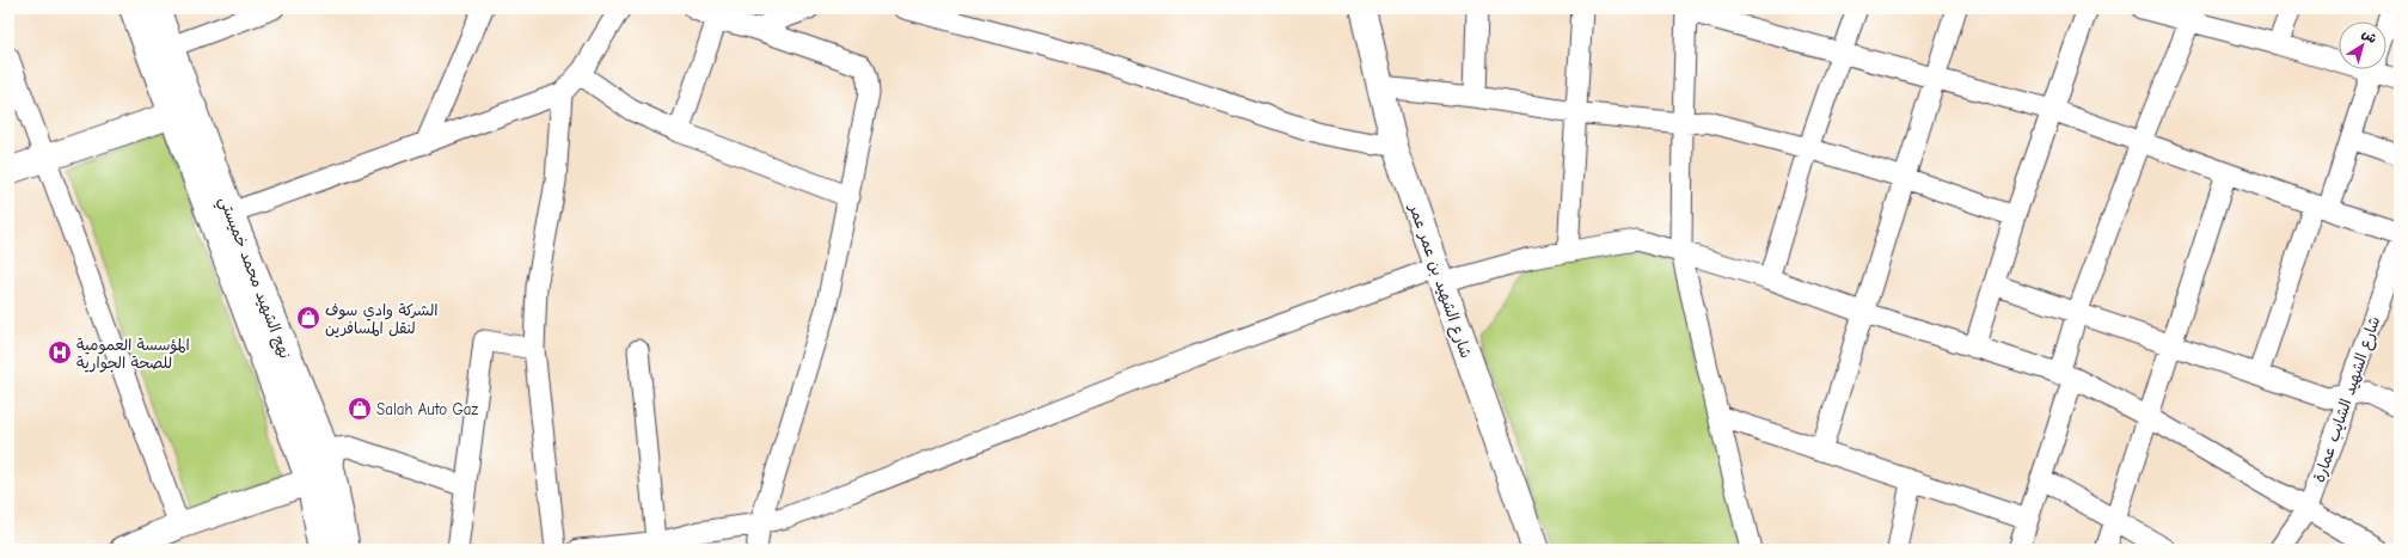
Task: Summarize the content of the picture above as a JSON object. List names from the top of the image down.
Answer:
{
  "streets": {
    "main road": ["نهج الشهيد محمد خميستي", "شارع الشهيد بن عمر عمر"],
    "street": ["شارع الشهيد الشايب عمارة"]
  },
  "places": {
    "shop": ["الشركة وادي سوف لنقل المسافرين", "Salah Auto Gaz"],
    "hospital": ["المؤسسة العمومية للصحة الجوارية"]
  },
  "north": "top right"
}
